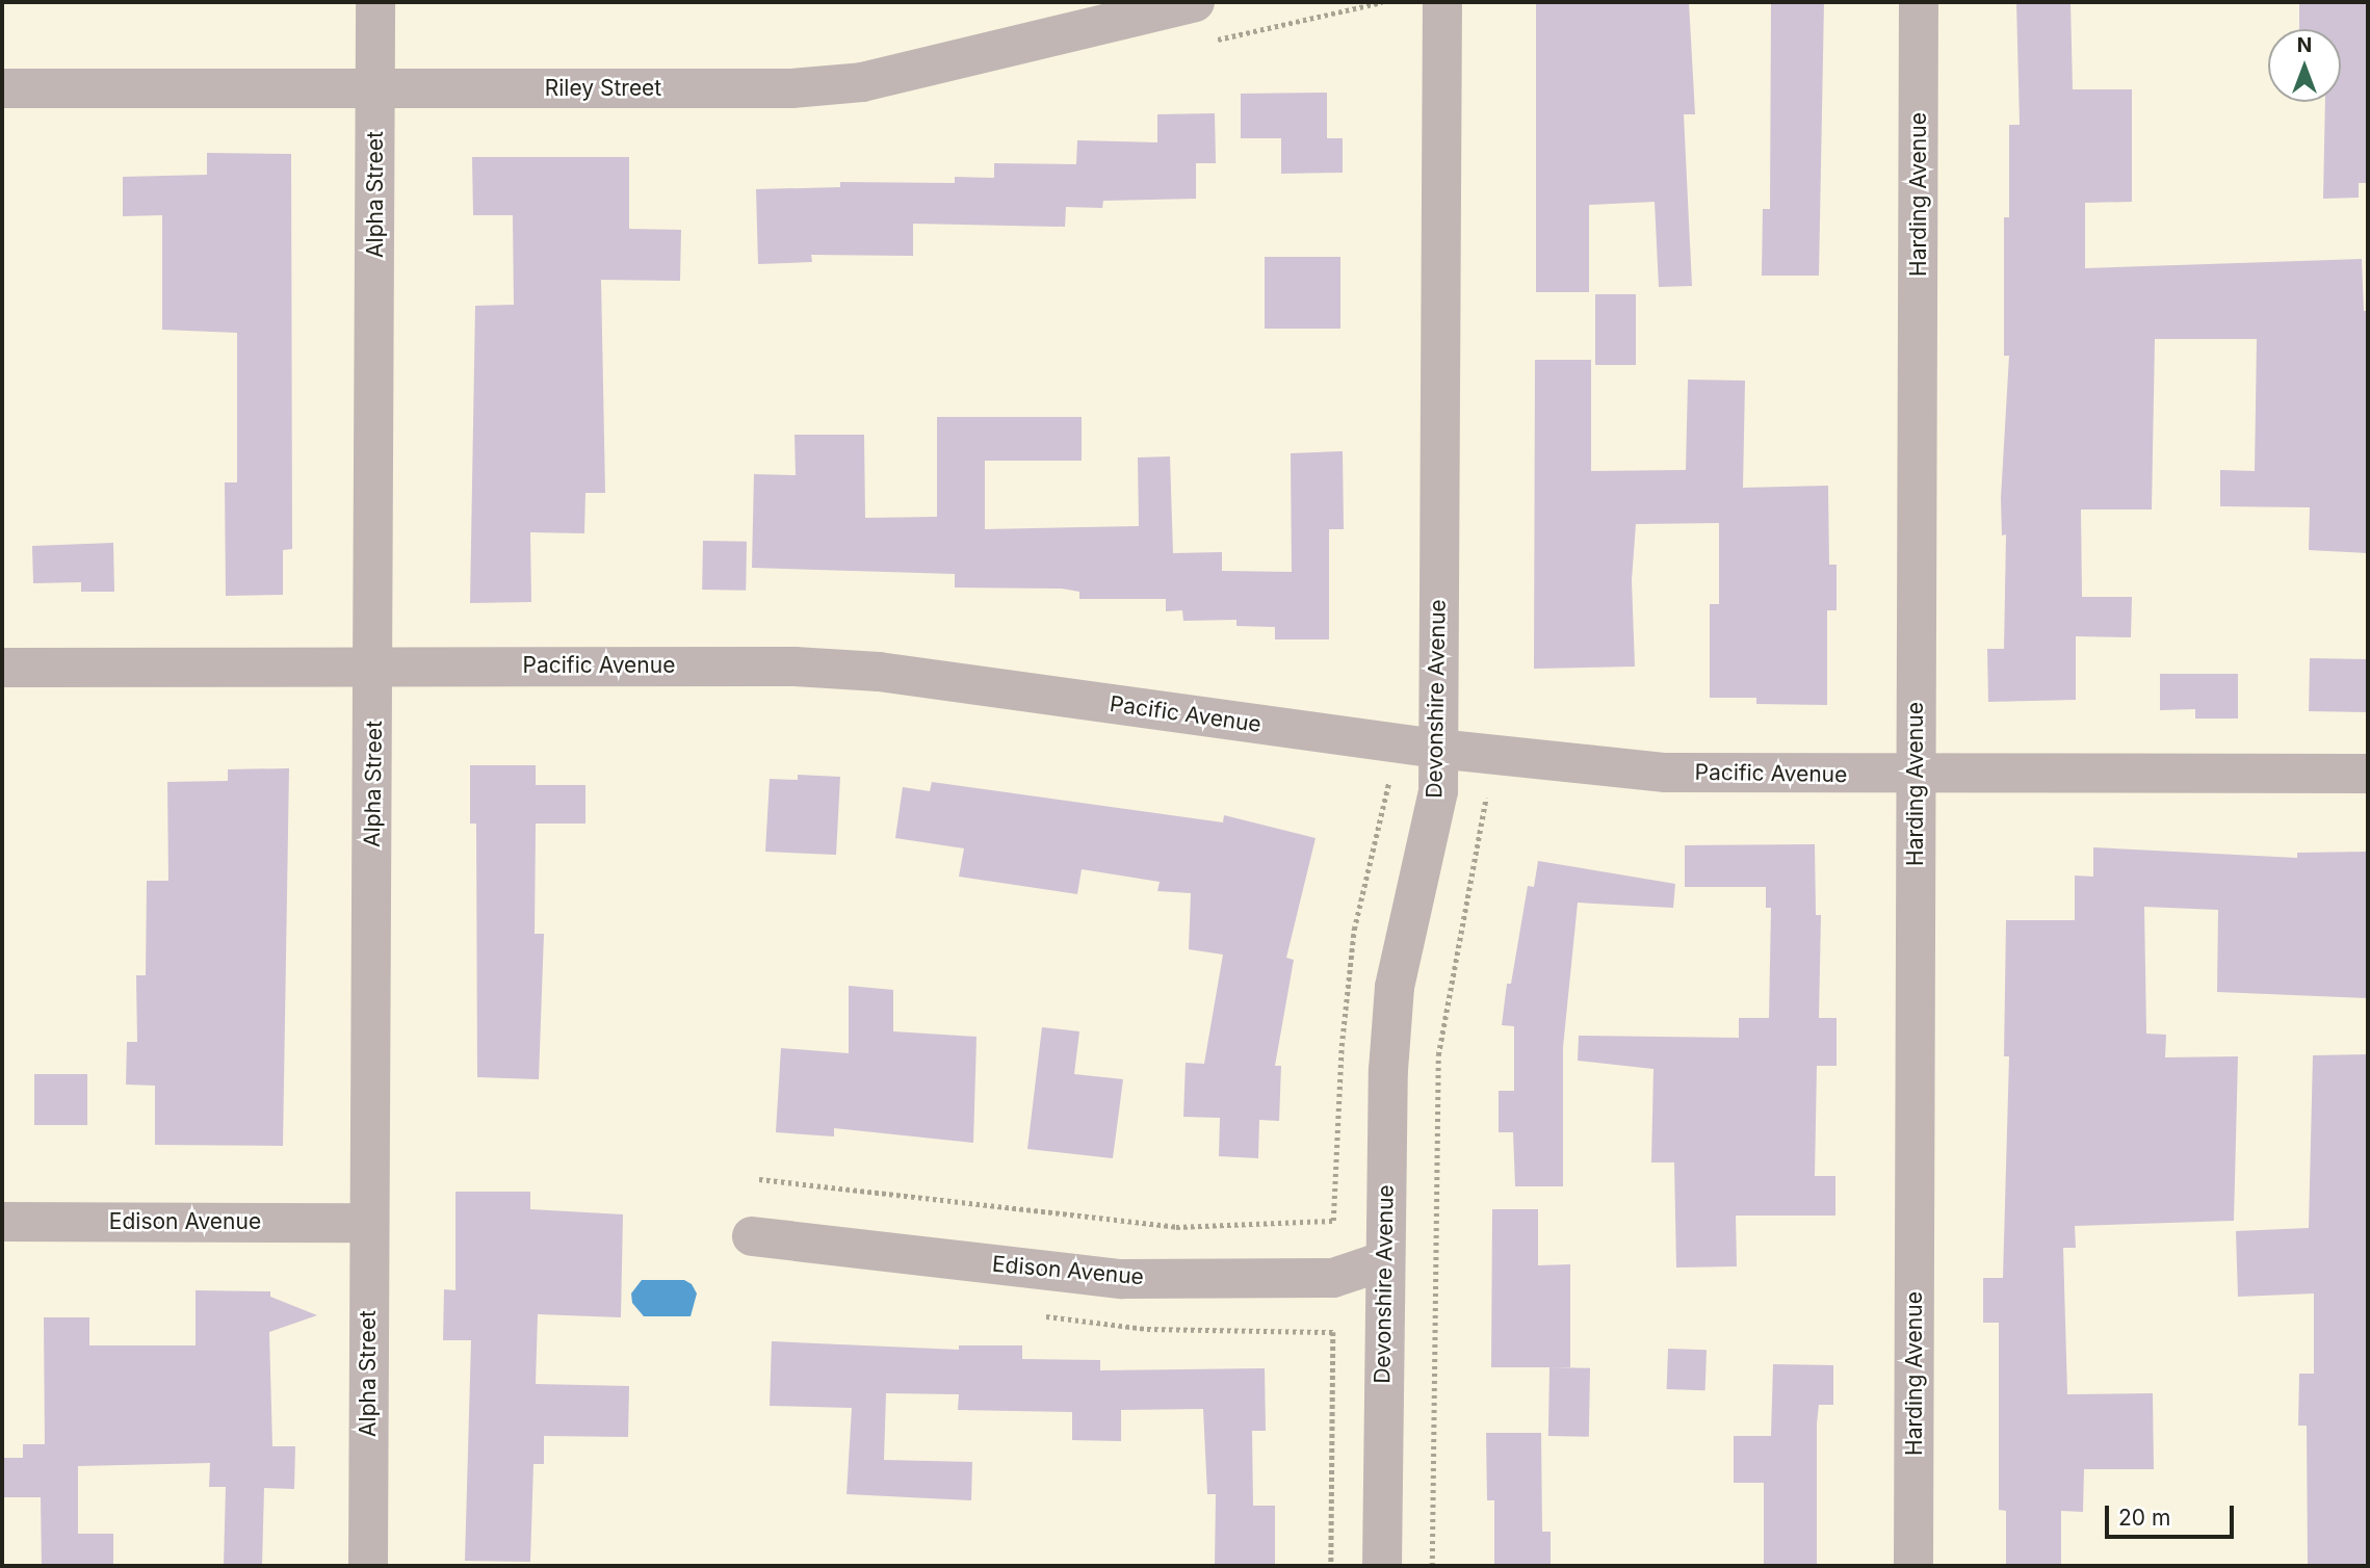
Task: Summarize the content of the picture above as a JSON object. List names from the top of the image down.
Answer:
{
  "streets": {
    "street": [
      "Riley Street",
      "Alpha Street",
      "Harding Avenue",
      "Pacific Avenue",
      "Devonshire Avenue",
      "Edison Avenue"
    ]
  },
  "crossings": [
    ["Riley Street", "Alpha Street"],
    ["Alpha Street", "Pacific Avenue"],
    ["Alpha Street", "Edison Avenue"],
    ["Harding Avenue", "Pacific Avenue"],
    ["Pacific Avenue", "Devonshire Avenue"],
    ["Devonshire Avenue", "Edison Avenue"]
  ],
  "scale_bar": "20 m",
  "north": "top"
}
